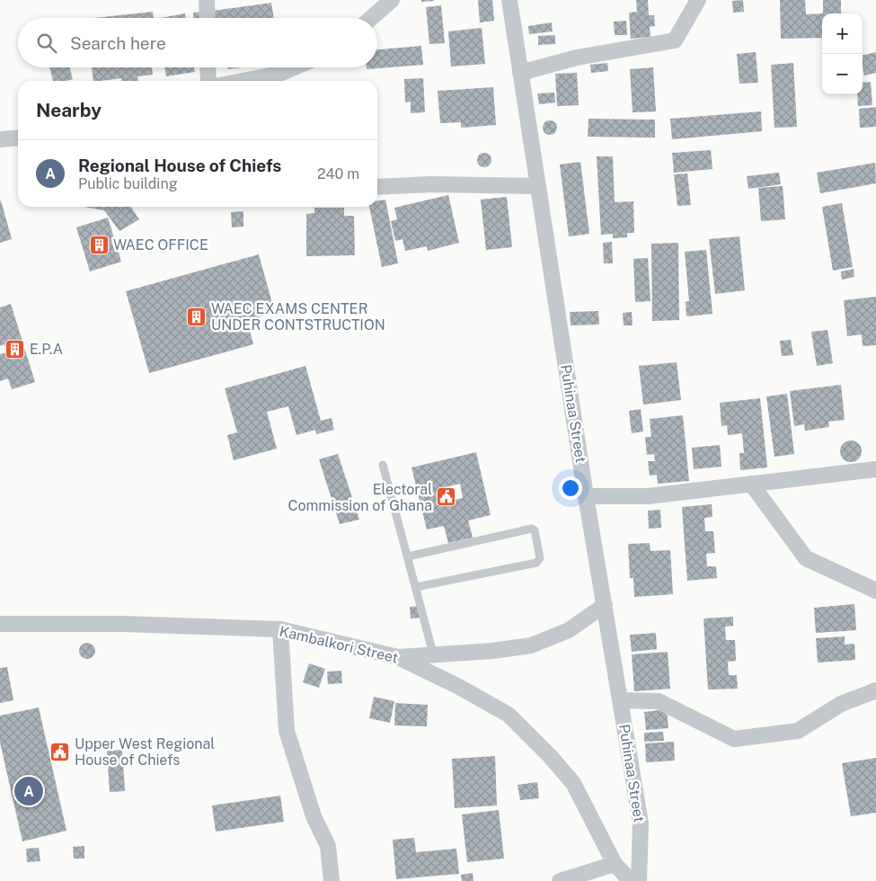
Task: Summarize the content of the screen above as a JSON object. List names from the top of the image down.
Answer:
{
  "streets": {
    "street": ["Puhinaa Street", "Kambalkori Street"]
  },
  "places": {
    "building": ["WAEC OFFICE", "WAEC EXAMS CENTER UNDER CONTSTRUCTION", "E.P.A"],
    "public building": ["Electoral Commission of Ghana", "Upper West Regional House of Chiefs"]
  },
  "page": {
    "map_buttons": ["+", "−"],
    "search": "Search here",
    "heading": "Nearby",
    "list": [
      {
        "mark": "A",
        "name": "Regional House of Chiefs",
        "note": "Public building",
        "value": "240 m"
      }
    ],
    "pins": "A"
  }
}
